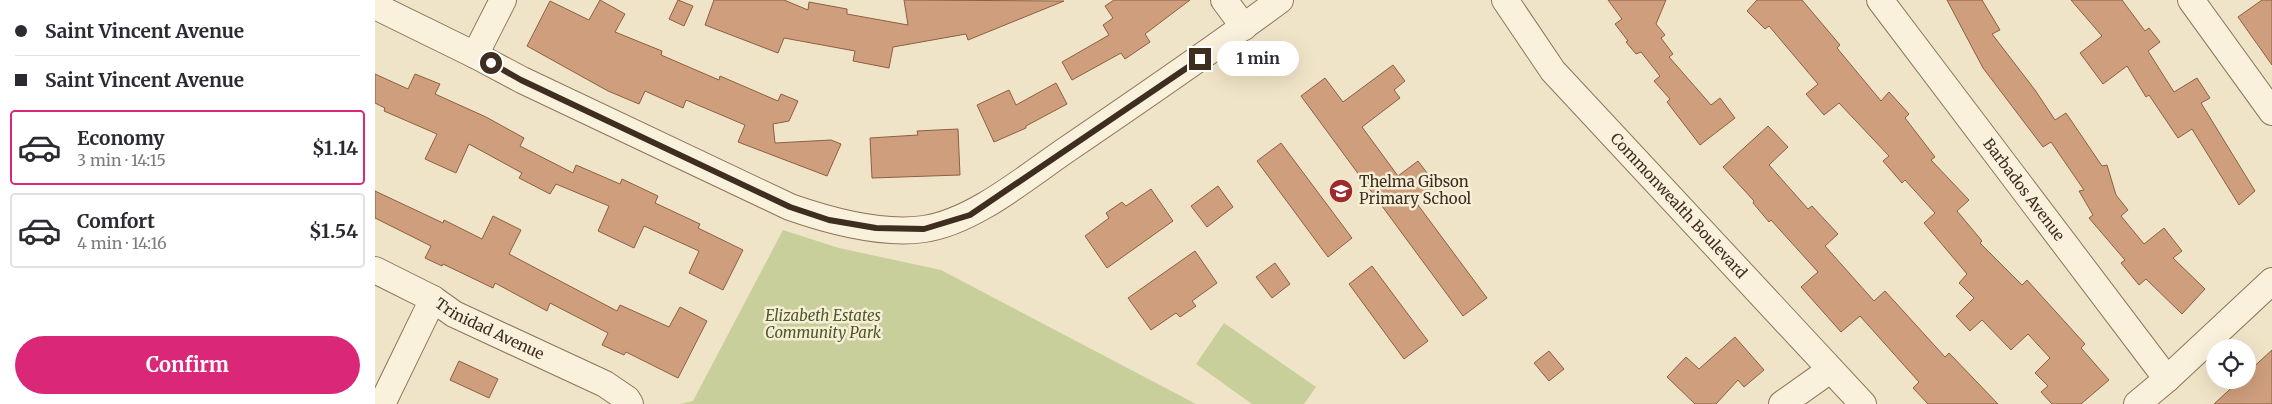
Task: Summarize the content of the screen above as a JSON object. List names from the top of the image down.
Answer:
{
  "streets": {
    "street": ["Barbados Avenue", "Commonwealth Boulevard", "Trinidad Avenue"]
  },
  "parks": ["Elizabeth Estates Community Park"],
  "places": {
    "school or university": ["Thelma Gibson Primary School"]
  },
  "page": {
    "banner": ["Saint Vincent Avenue", "Saint Vincent Avenue"],
    "bubble": "1 min",
    "list": [
      {
        "name": "Economy",
        "note": "3 min · 14:15",
        "value": "$1.14"
      },
      {
        "name": "Comfort",
        "note": "4 min · 14:16",
        "value": "$1.54"
      }
    ],
    "buttons": "Confirm"
  }
}
